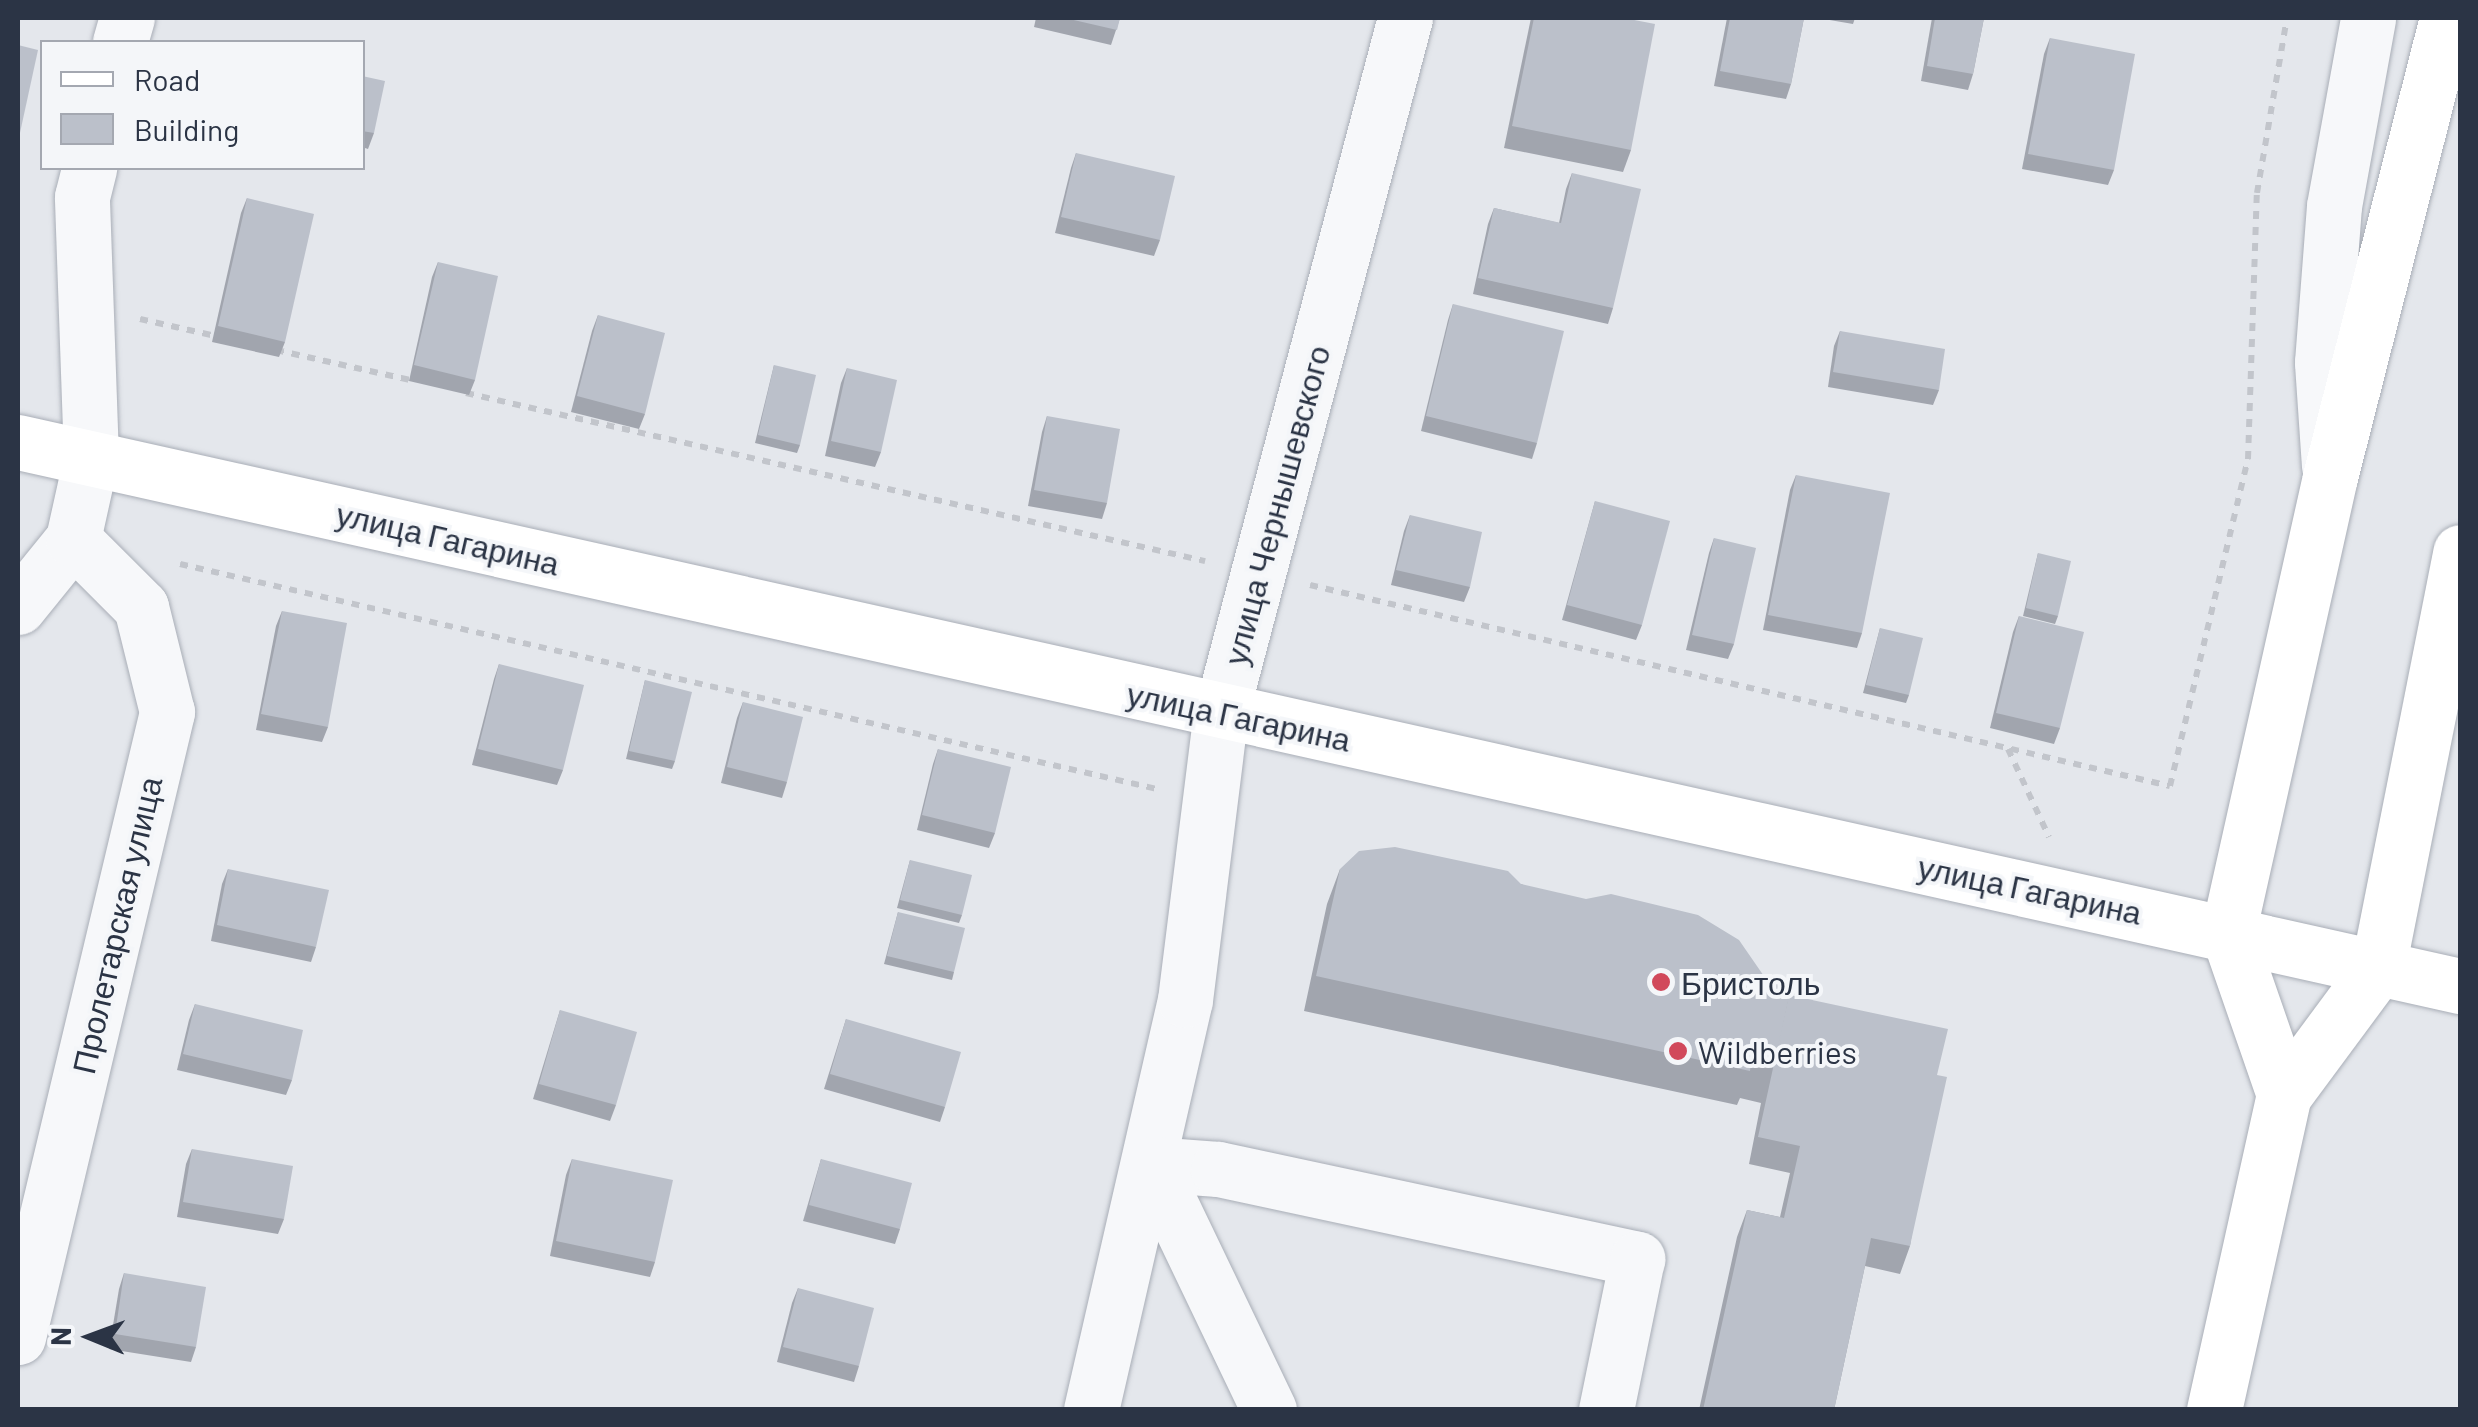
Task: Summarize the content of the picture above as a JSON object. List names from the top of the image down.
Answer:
{
  "streets": {
    "main road": ["улица Гагарина"],
    "street": ["улица Чернышевского", "Пролетарская улица"]
  },
  "crossings": [
    ["улица Чернышевского", "улица Гагарина"]
  ],
  "places": ["Бристоль", "Wildberries"],
  "legend": ["Road", "Building"],
  "north": "left"
}
